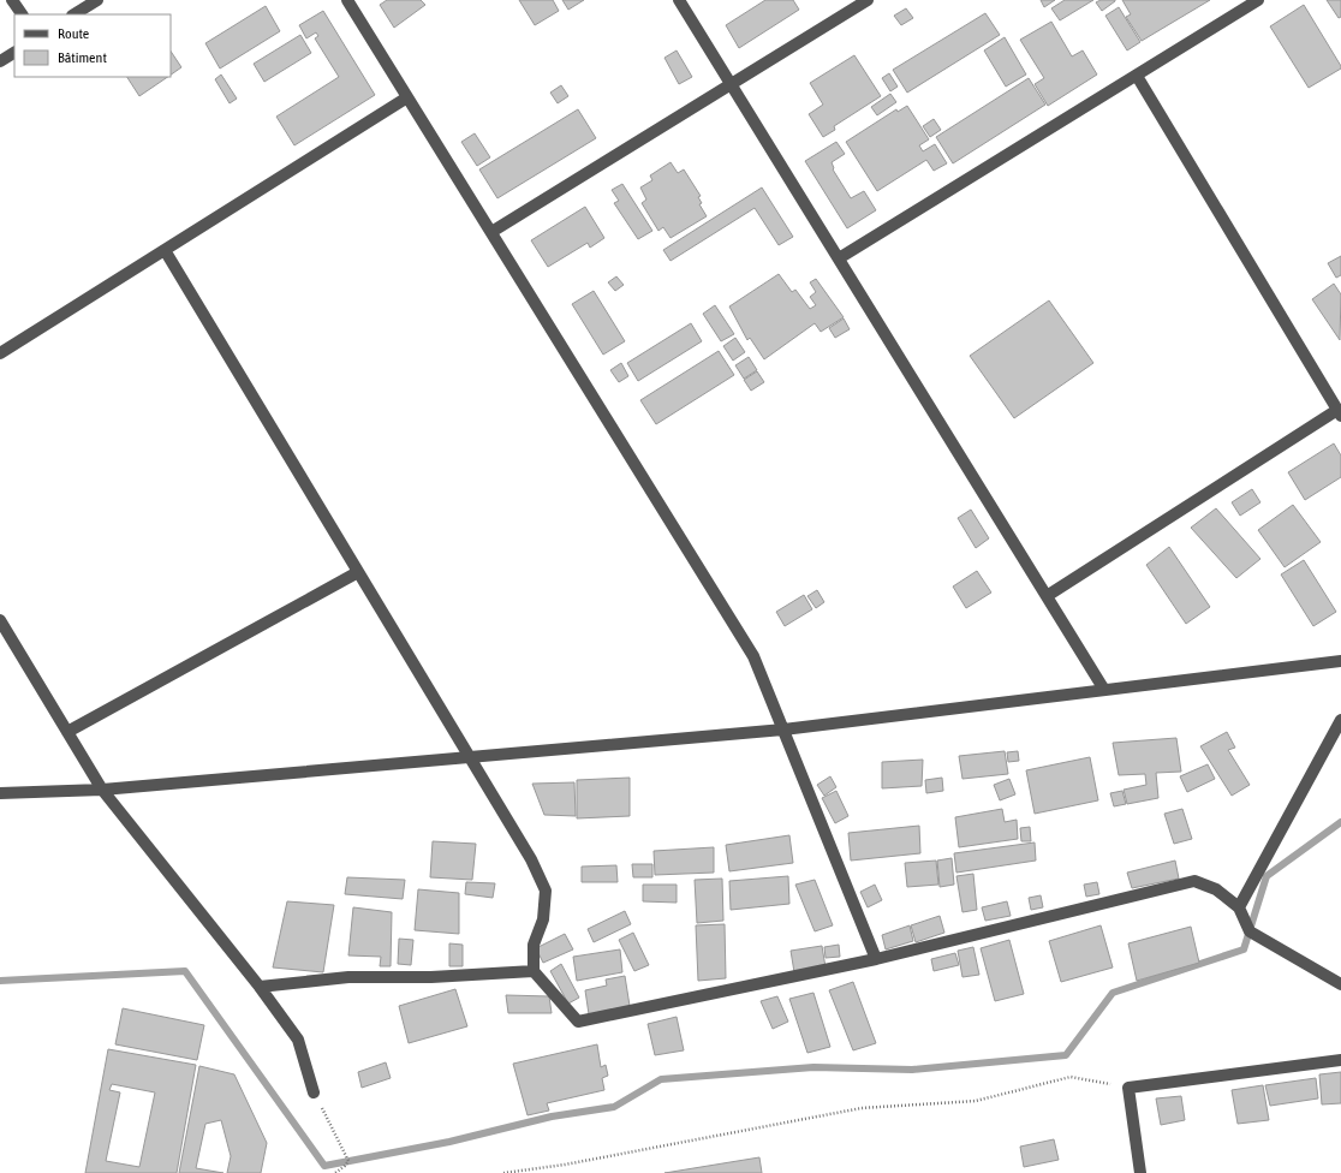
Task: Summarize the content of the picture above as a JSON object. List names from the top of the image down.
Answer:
{
  "legend": ["Route", "Bâtiment"]
}
